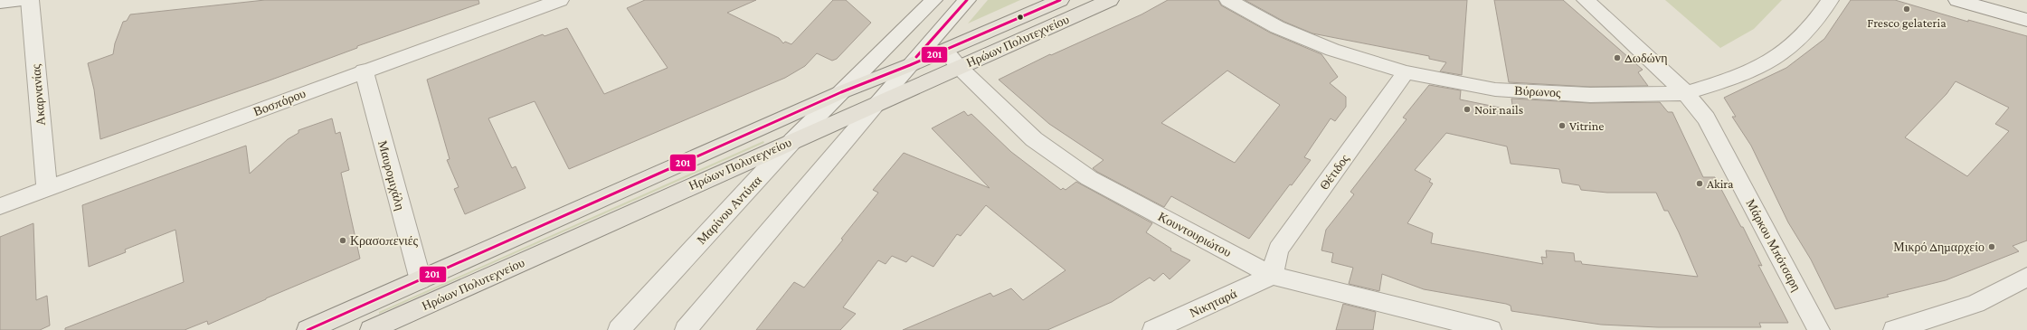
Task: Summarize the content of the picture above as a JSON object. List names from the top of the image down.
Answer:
{
  "streets": {
    "main road": ["Ηρώων Πολυτεχνείου"],
    "street": [
      "Βύρωνος",
      "Ακαρνανίας",
      "Βοσπόρου",
      "Θέτιδος",
      "Μαυρομιχάλη",
      "Μαρίνου Αντύπα",
      "Κουντουριώτου",
      "Μάρκου Μπότσαρη",
      "Νικηταρά"
    ]
  },
  "crossings": [
    ["Ηρώων Πολυτεχνείου", "Μαυρομιχάλη"],
    ["Ηρώων Πολυτεχνείου", "Μαρίνου Αντύπα"],
    ["Ηρώων Πολυτεχνείου", "Κουντουριώτου"],
    ["Βύρωνος", "Θέτιδος"],
    ["Βύρωνος", "Μάρκου Μπότσαρη"],
    ["Ακαρνανίας", "Βοσπόρου"],
    ["Βοσπόρου", "Μαυρομιχάλη"],
    ["Θέτιδος", "Κουντουριώτου"],
    ["Θέτιδος", "Νικηταρά"],
    ["Κουντουριώτου", "Νικηταρά"]
  ],
  "places": [
    "Fresco gelateria",
    "Δωδώνη",
    "Noir nails",
    "Vitrine",
    "Akira",
    "Κρασοπενιές",
    "Μικρό Δημαρχείο"
  ],
  "lines": ["transit line 201"]
}
